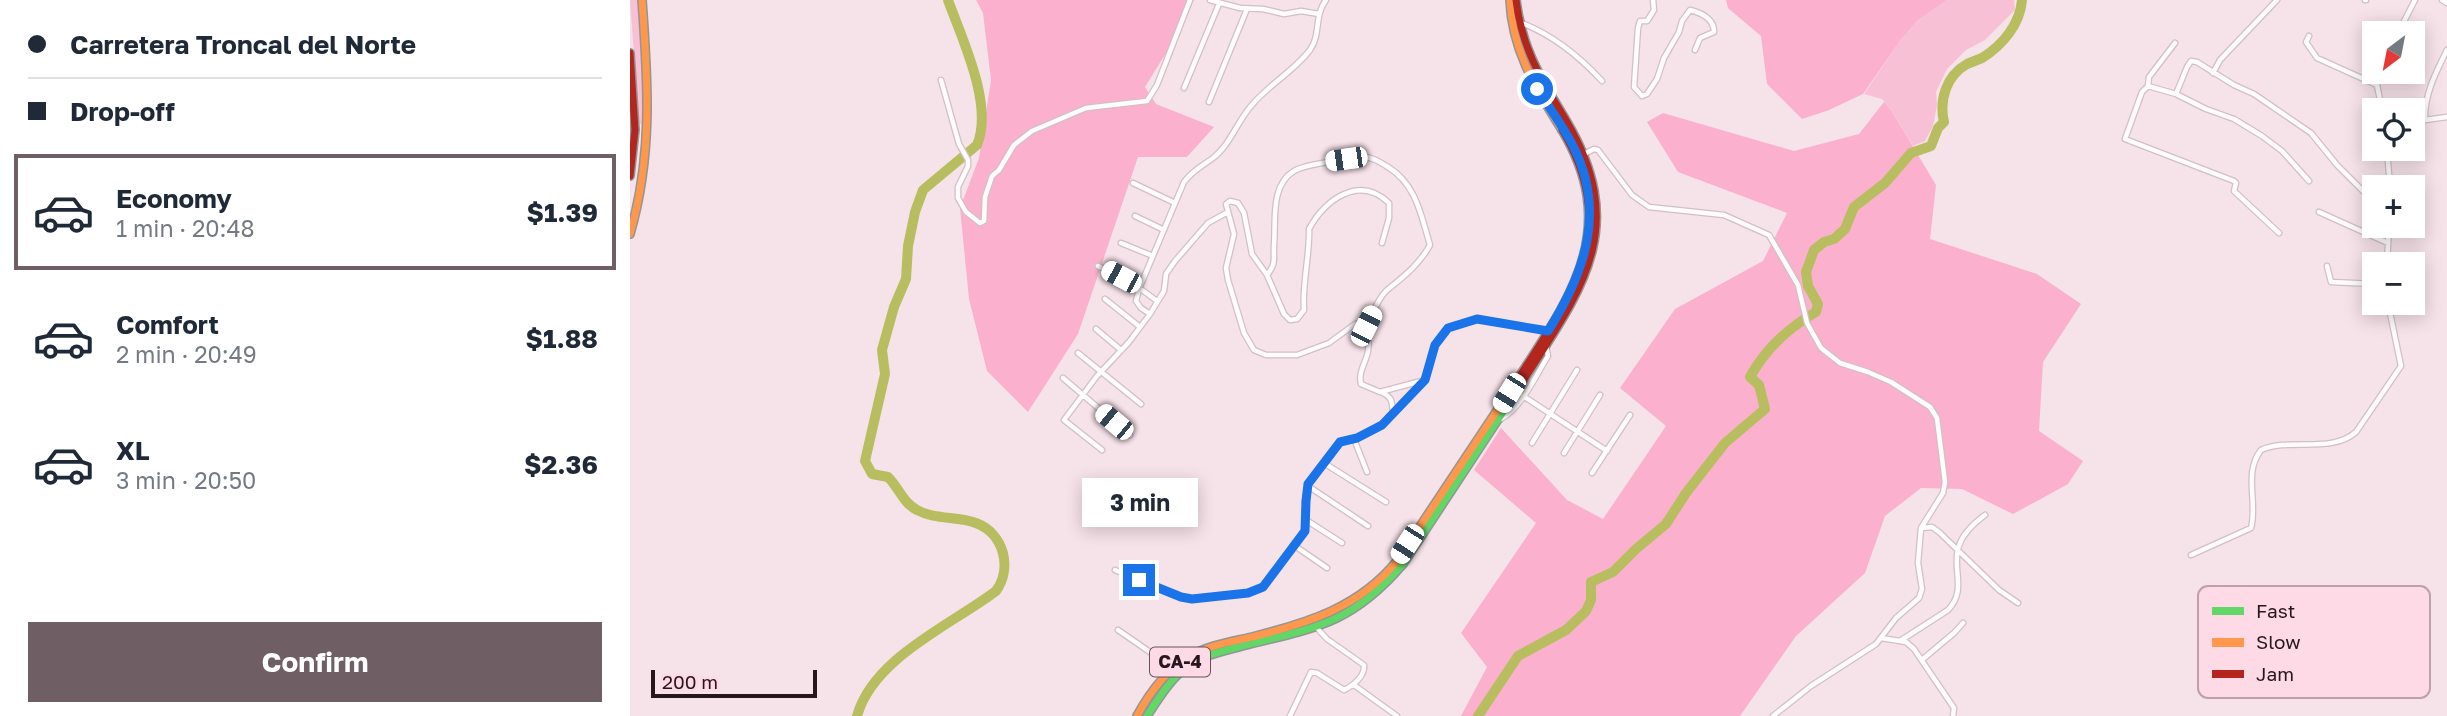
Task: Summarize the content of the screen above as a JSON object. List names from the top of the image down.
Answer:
{
  "streets": {
    "main road": ["CA-4"]
  },
  "legend": ["Fast", "Slow", "Jam"],
  "scale_bar": "200 m",
  "north": "bottom left",
  "page": {
    "banner": ["Carretera Troncal del Norte", "Drop-off"],
    "map_buttons": ["+", "−"],
    "list": [
      {
        "name": "Economy",
        "note": "1 min · 20:48",
        "value": "$1.39"
      },
      {
        "name": "Comfort",
        "note": "2 min · 20:49",
        "value": "$1.88"
      },
      {
        "name": "XL",
        "note": "3 min · 20:50",
        "value": "$2.36"
      }
    ],
    "bubble": "3 min",
    "buttons": "Confirm",
    "scale": "200 m"
  }
}
